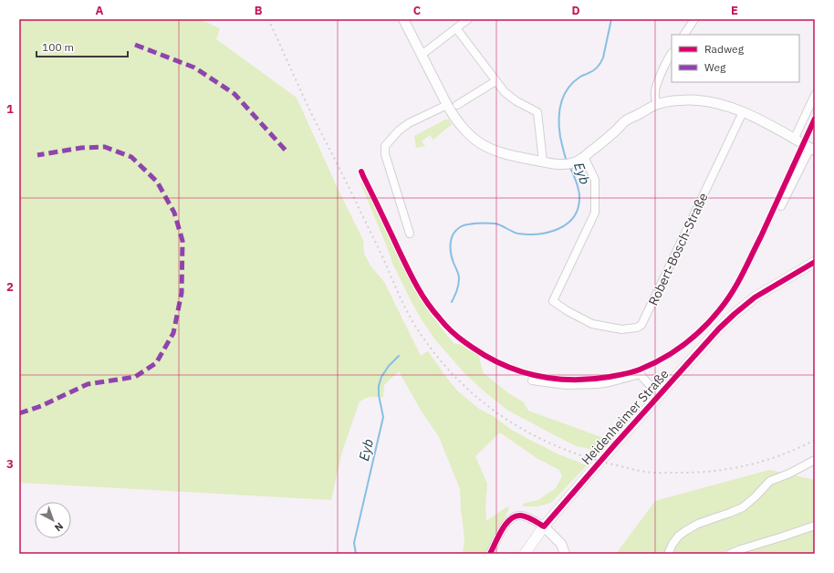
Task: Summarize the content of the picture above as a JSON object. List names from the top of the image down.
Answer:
{
  "streets": {
    "main road": ["Heidenheimer Straße"],
    "street": ["Robert-Bosch-Straße"]
  },
  "water": ["Eyb"],
  "legend": ["Radweg", "Weg"],
  "scale_bar": "100 m",
  "north": "bottom right",
  "grid": {
    "columns": [
      "A",
      "B",
      "C",
      "D",
      "E"
    ],
    "rows": ["1", "2", "3"]
  }
}
